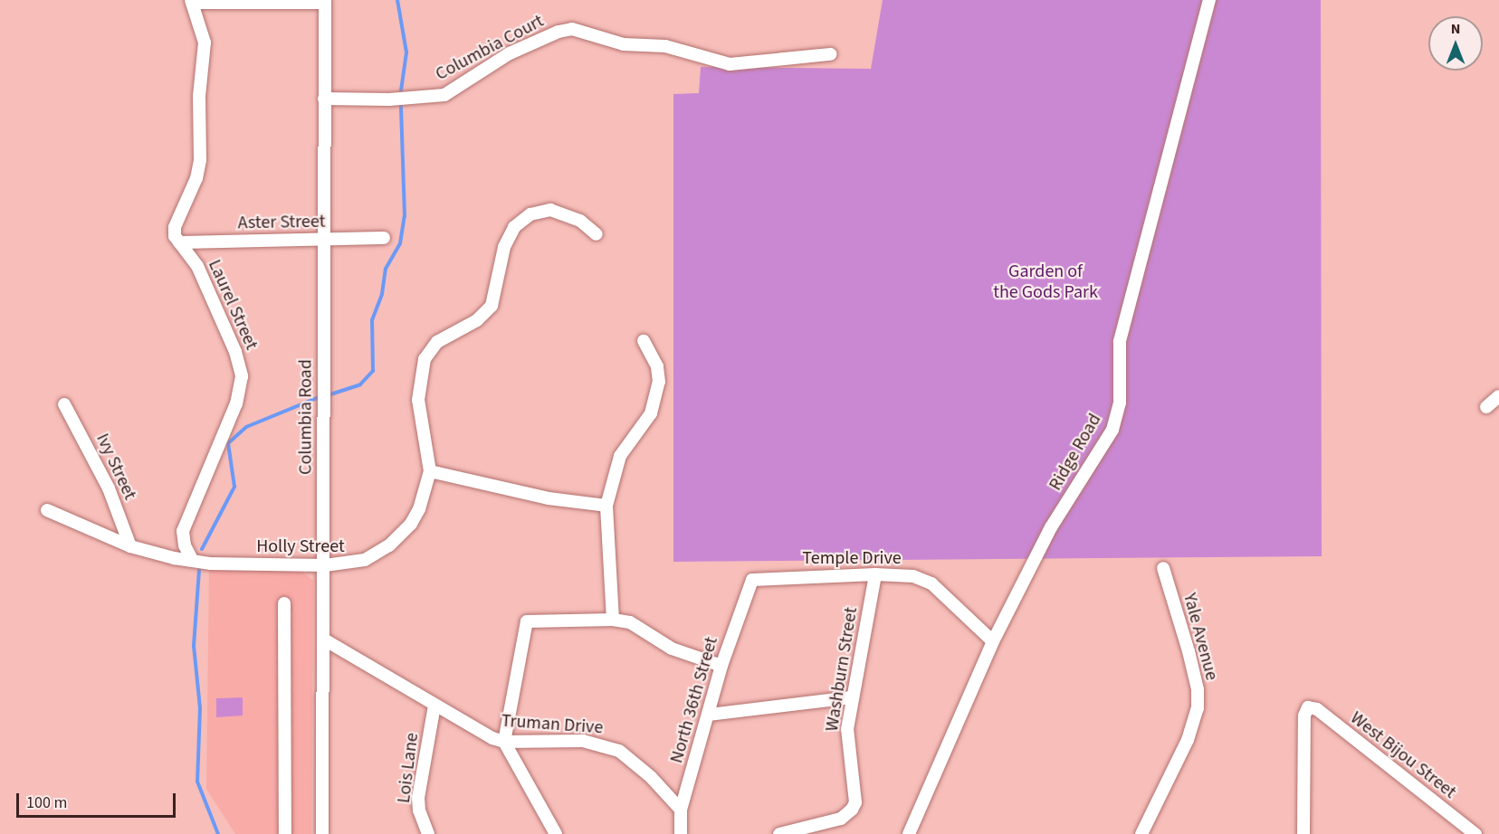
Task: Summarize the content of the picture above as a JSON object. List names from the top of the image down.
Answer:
{
  "streets": {
    "street": [
      "Columbia Court",
      "Aster Street",
      "Laurel Street",
      "Columbia Road",
      "Ridge Road",
      "Ivy Street",
      "Holly Street",
      "Temple Drive",
      "Yale Avenue",
      "Washburn Street",
      "North 36th Street",
      "Truman Drive",
      "West Bijou Street",
      "Lois Lane"
    ]
  },
  "crossings": [
    ["Columbia Court", "Columbia Road"],
    ["Aster Street", "Laurel Street"],
    ["Aster Street", "Columbia Road"],
    ["Laurel Street", "Holly Street"],
    ["Columbia Road", "Holly Street"],
    ["Columbia Road", "Truman Drive"],
    ["Ridge Road", "Temple Drive"],
    ["Ivy Street", "Holly Street"],
    ["Temple Drive", "Washburn Street"],
    ["Temple Drive", "North 36th Street"],
    ["North 36th Street", "Truman Drive"],
    ["Truman Drive", "Lois Lane"]
  ],
  "parks": ["Garden of the Gods Park"],
  "scale_bar": "100 m",
  "north": "top"
}
